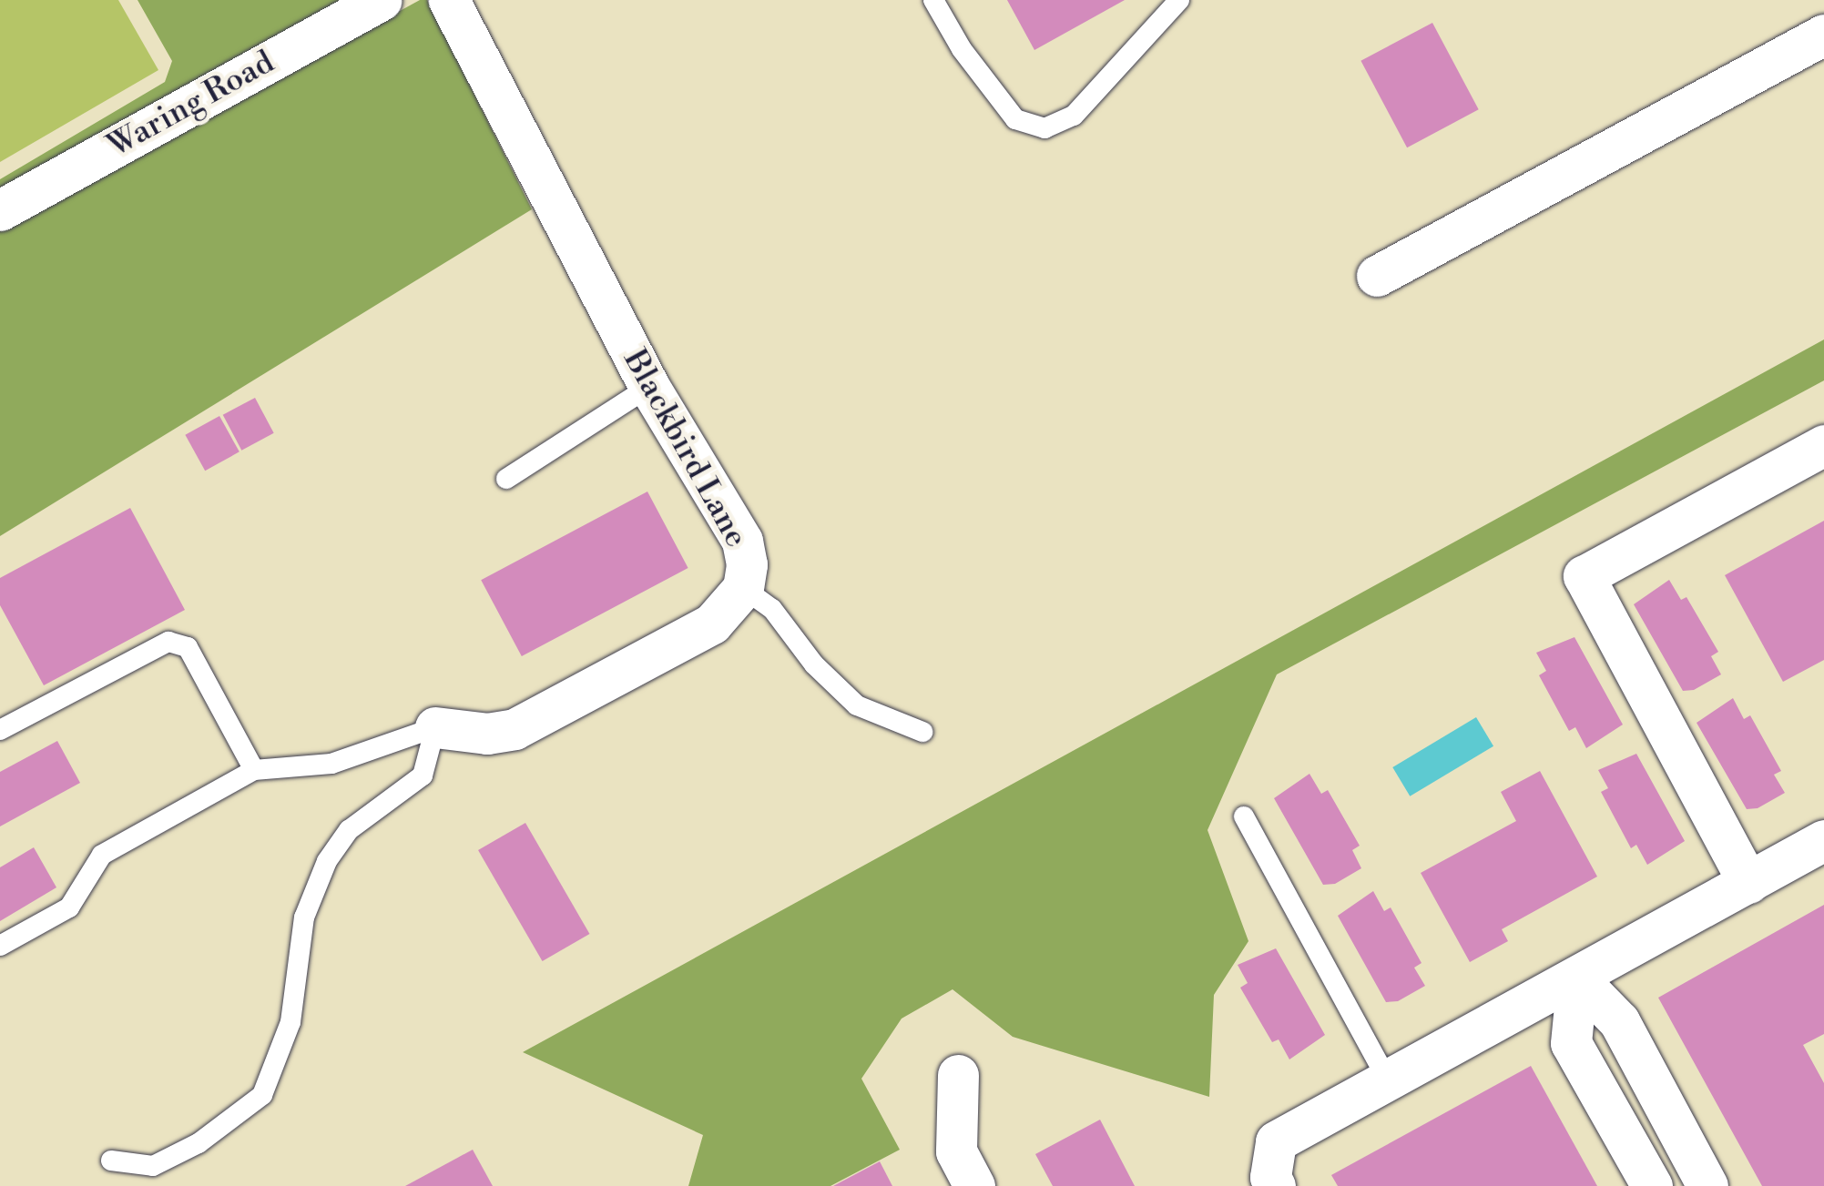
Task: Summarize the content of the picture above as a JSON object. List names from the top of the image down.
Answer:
{
  "streets": {
    "street": ["Waring Road", "Blackbird Lane"]
  }
}
